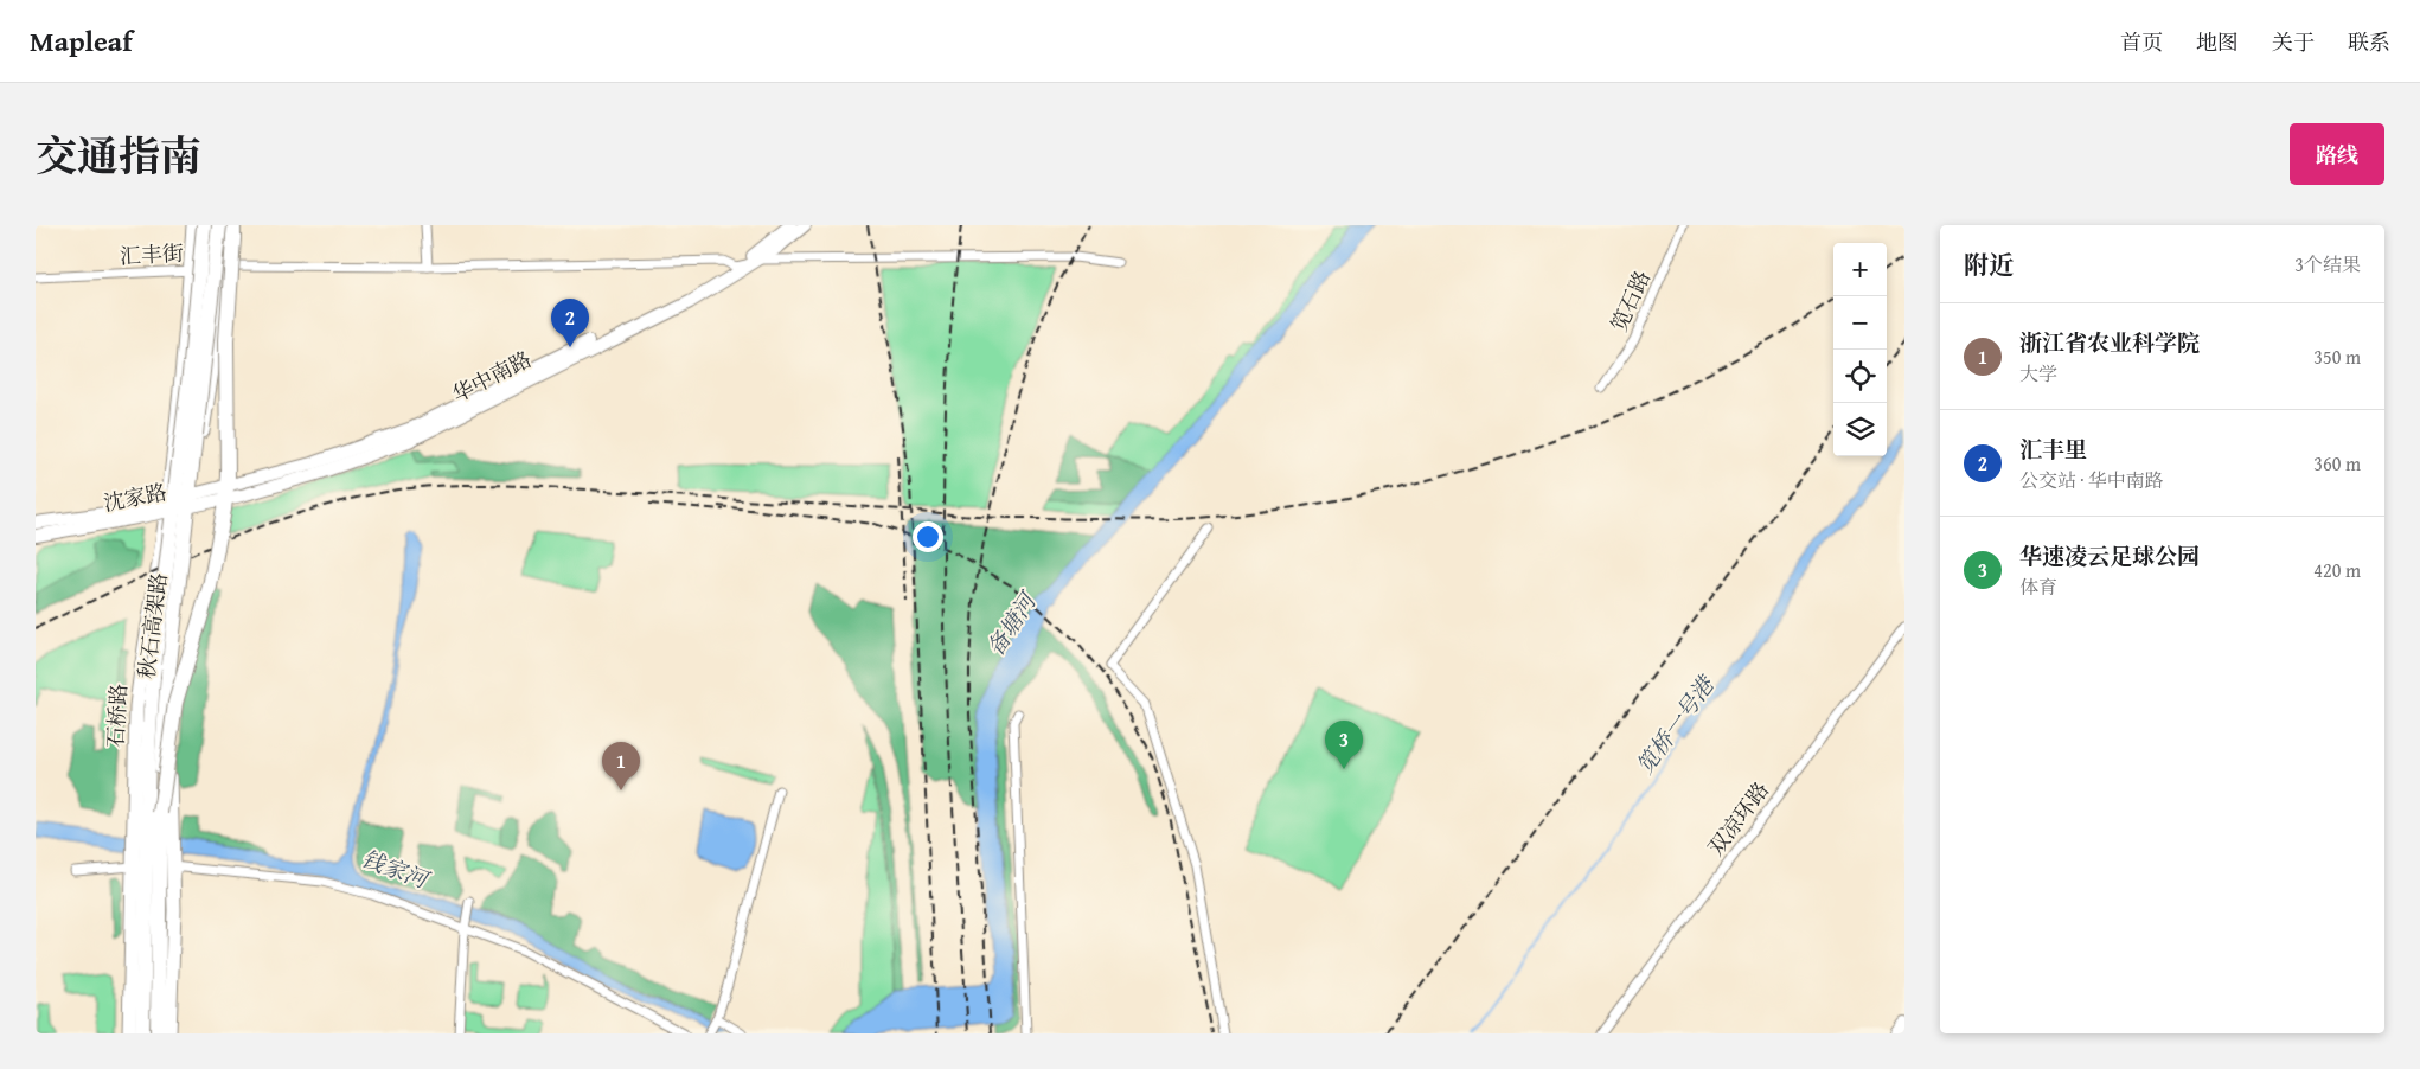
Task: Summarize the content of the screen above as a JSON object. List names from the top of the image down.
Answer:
{
  "streets": {
    "highway": ["秋石高架路"],
    "main road": ["华中南路", "沈家路", "石桥路"],
    "street": ["汇丰街", "笕石路", "双凉环路"]
  },
  "crossings": [
    ["汇丰街", "华中南路"],
    ["汇丰街", "石桥路"],
    ["华中南路", "沈家路"]
  ],
  "water": ["备塘河", "笕桥一号港", "钱家河"],
  "page": {
    "header": "Mapleaf",
    "nav": [
      "首页",
      "地图",
      "关于",
      "联系"
    ],
    "title": "交通指南",
    "buttons": "路线",
    "heading": ["附近", "3个结果"],
    "map_buttons": ["+", "−"],
    "pins": ["2", "3", "1"],
    "list": [
      {
        "mark": "1",
        "name": "浙江省农业科学院",
        "note": "大学",
        "value": "350 m"
      },
      {
        "mark": "2",
        "name": "汇丰里",
        "note": "公交站 · 华中南路",
        "value": "360 m"
      },
      {
        "mark": "3",
        "name": "华速凌云足球公园",
        "note": "体育",
        "value": "420 m"
      }
    ]
  }
}
